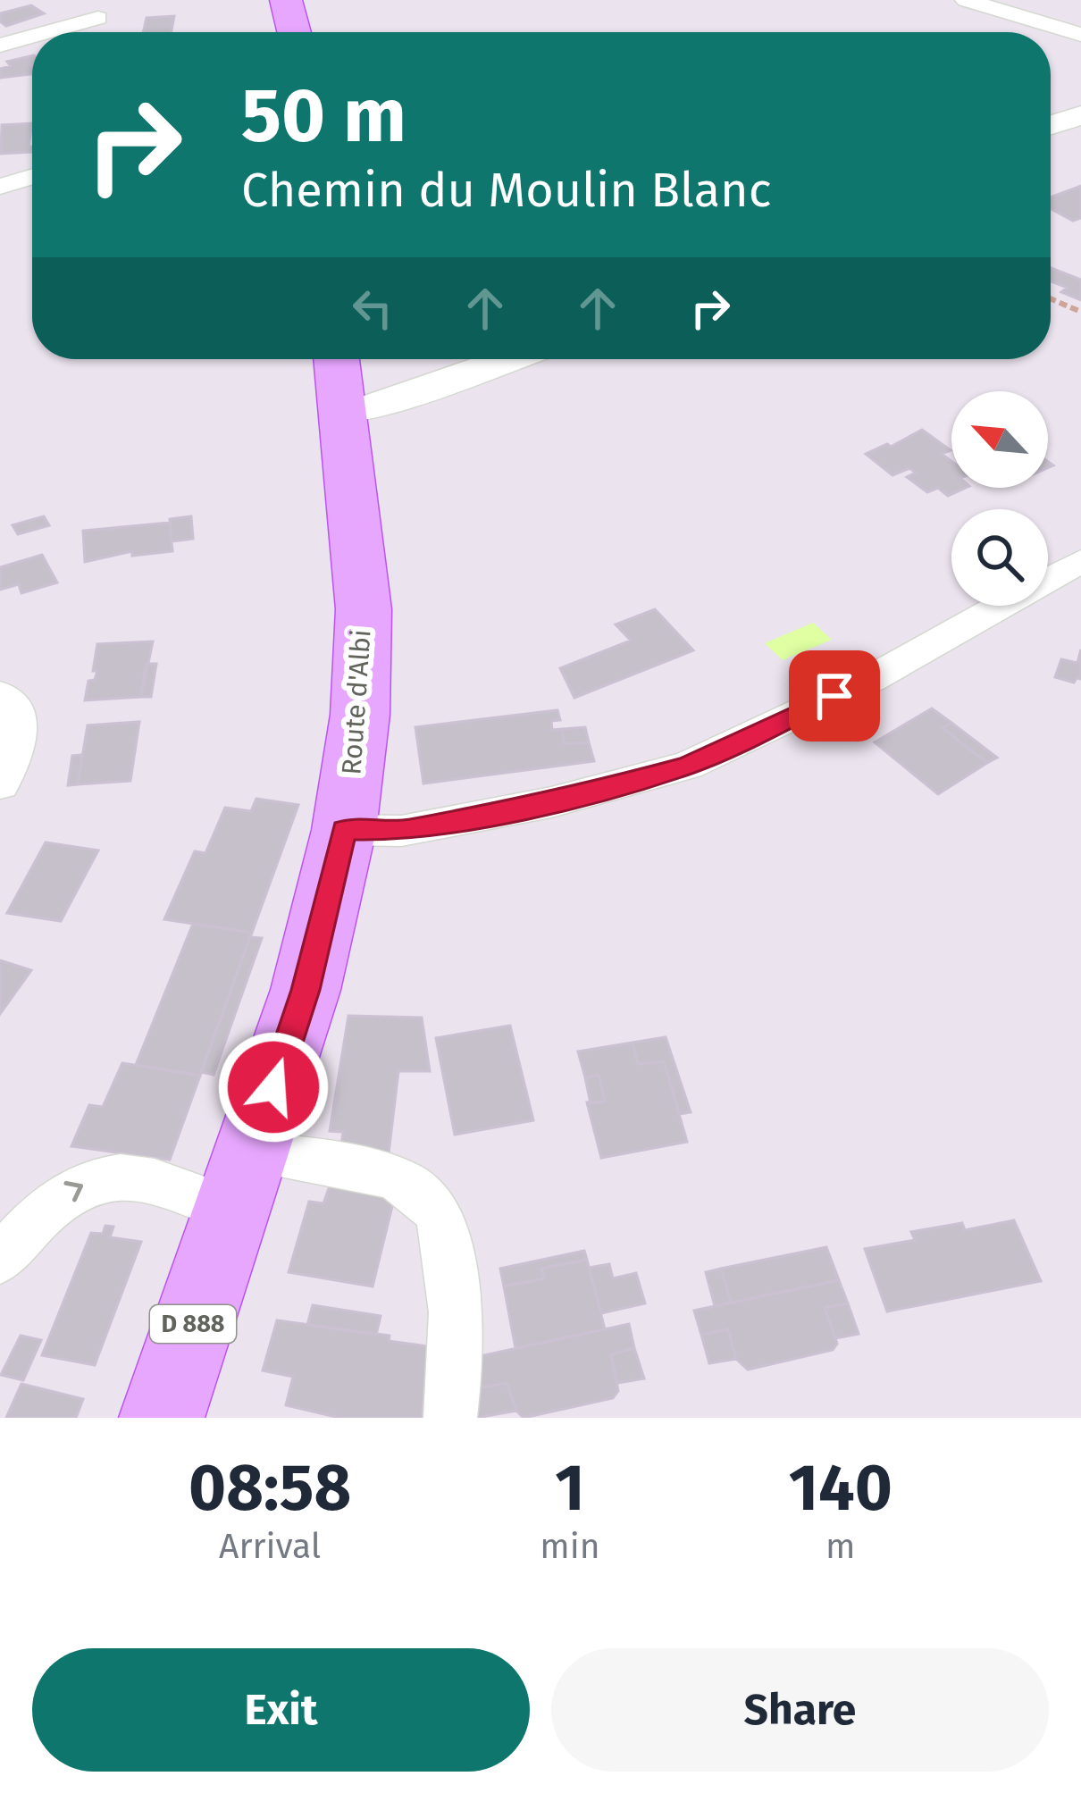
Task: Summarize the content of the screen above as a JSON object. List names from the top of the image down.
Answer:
{
  "streets": {
    "main road": ["Route d'Albi", "D 888"]
  },
  "north": "top left",
  "page": {
    "turn": ["50 m", "Chemin du Moulin Blanc"],
    "eta": [
      "08:58",
      "Arrival",
      "1",
      "min",
      "140",
      "m"
    ],
    "buttons": ["Exit", "Share"]
  }
}
